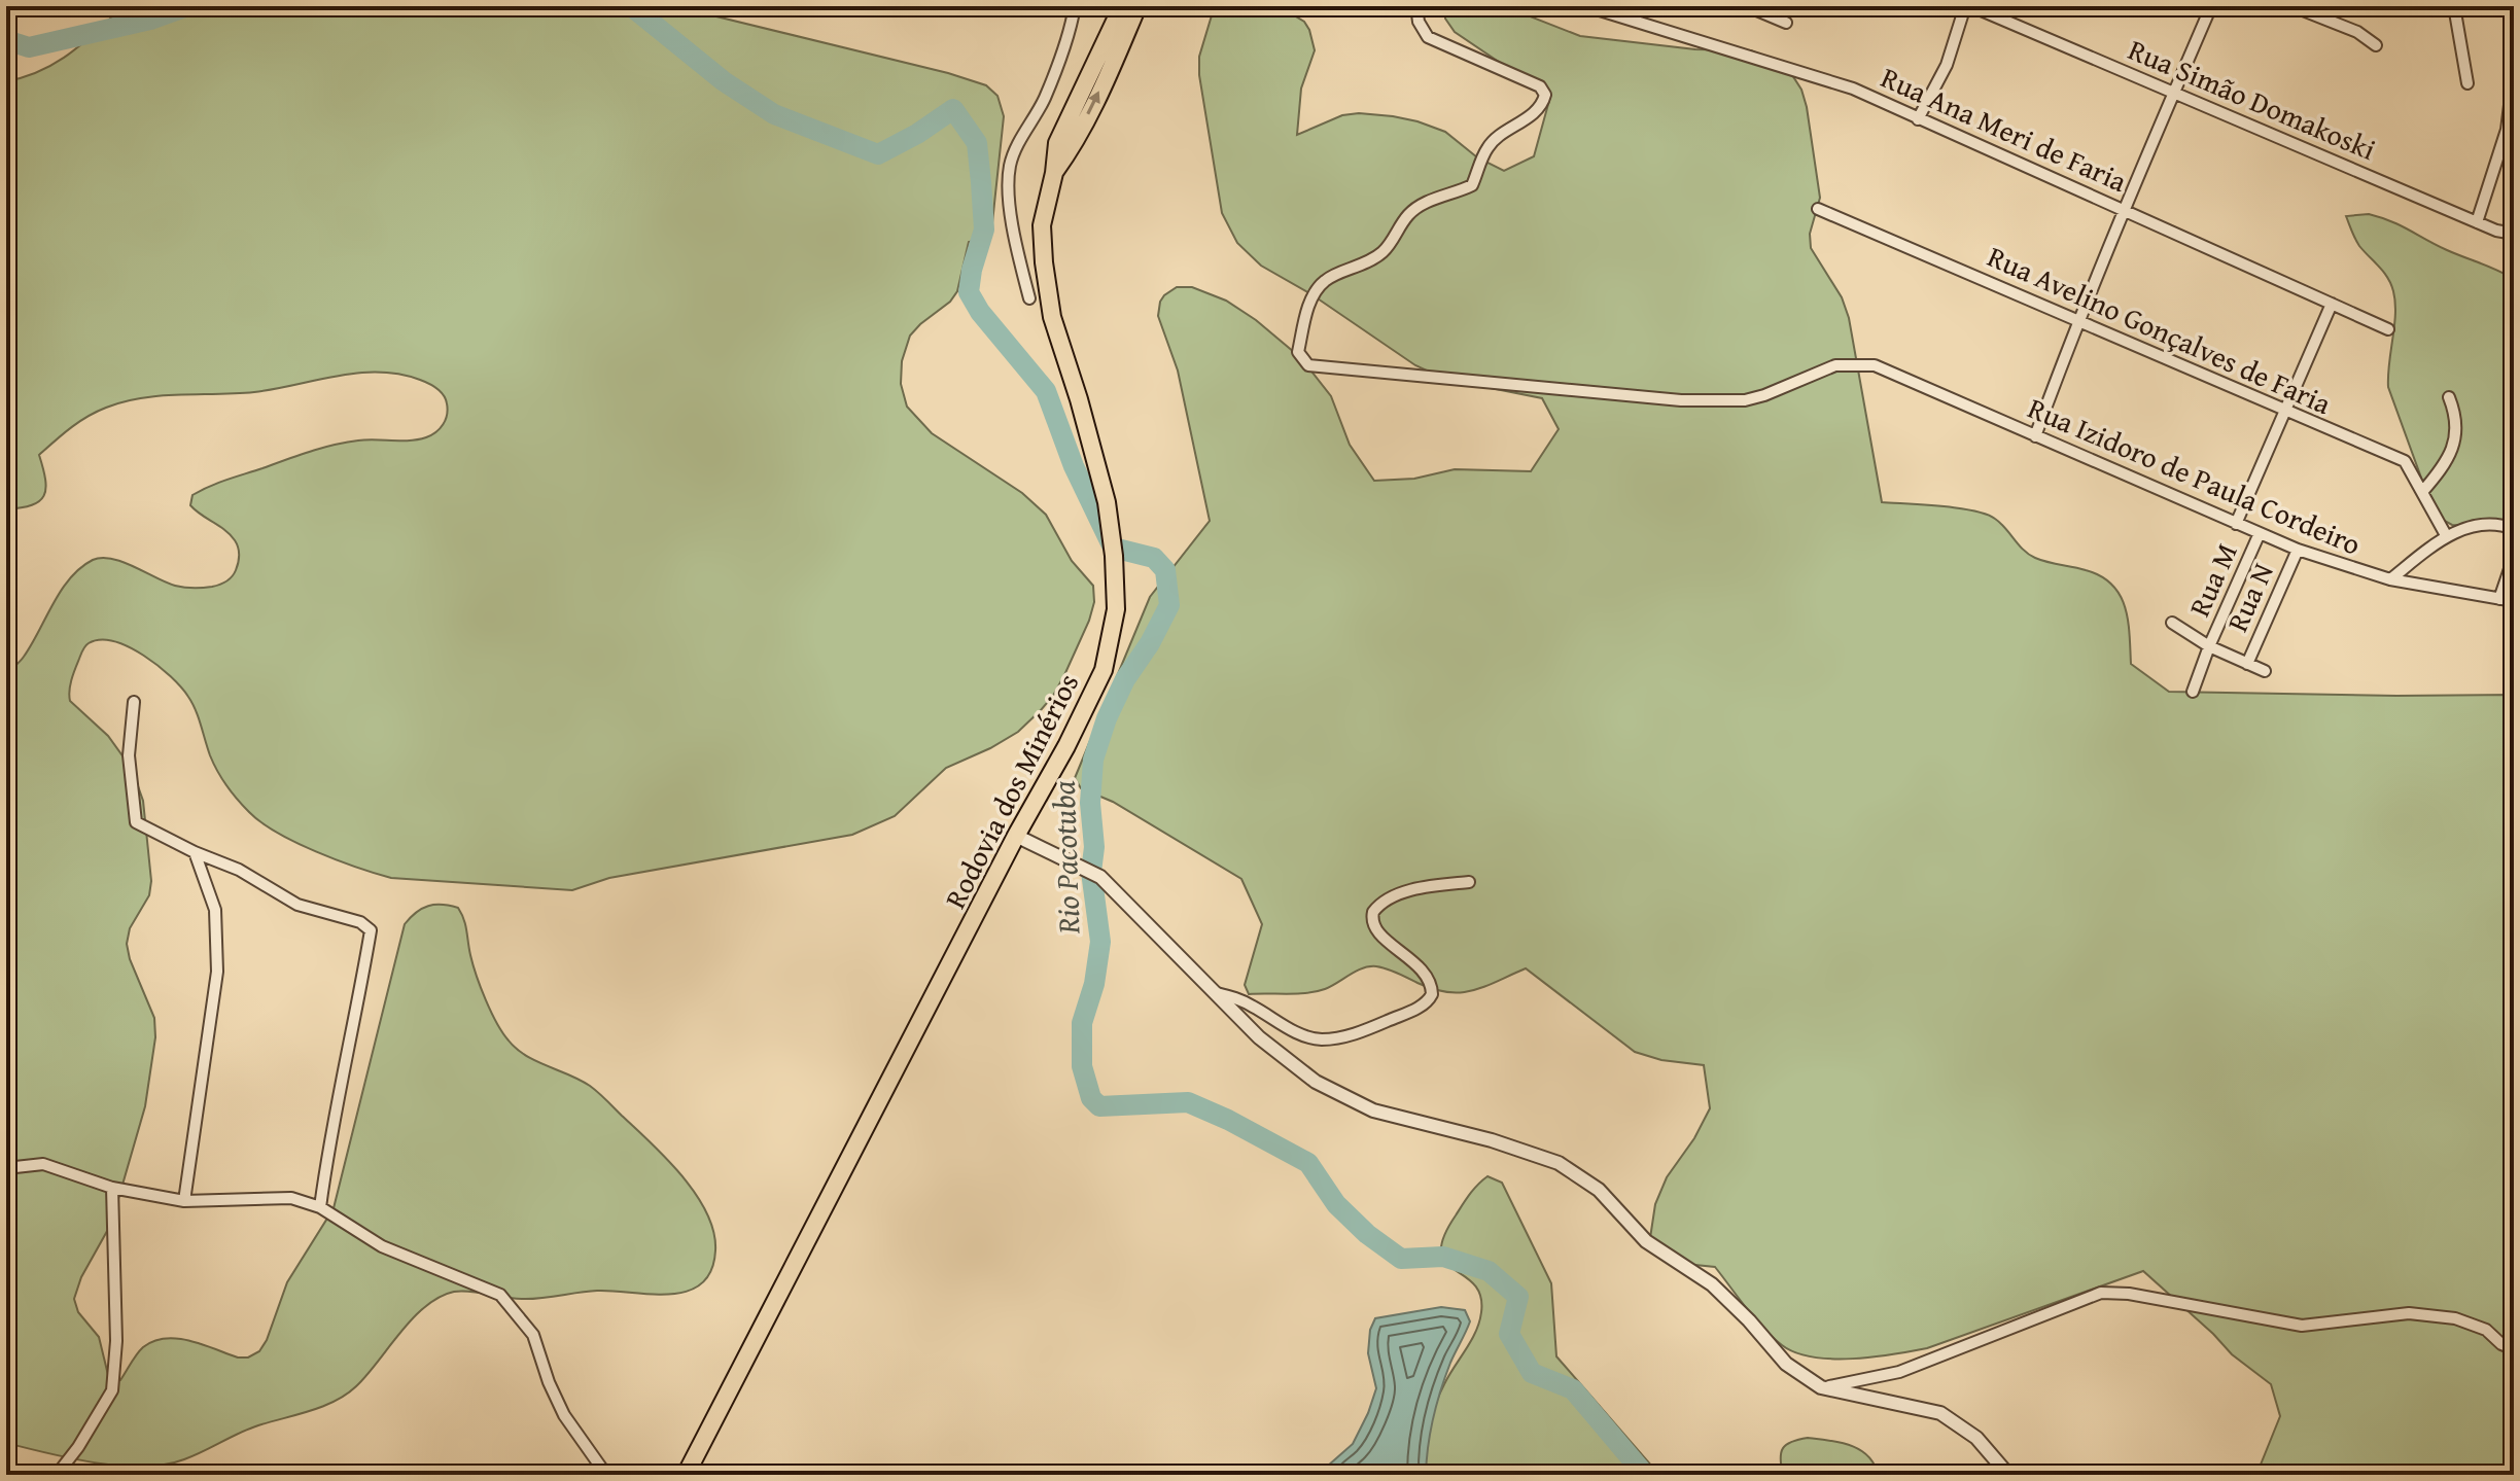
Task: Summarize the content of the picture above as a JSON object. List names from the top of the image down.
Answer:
{
  "streets": {
    "main road": ["Rodovia dos Minérios"],
    "street": [
      "Rua Simão Domakoski",
      "Rua Ana Meri de Faria",
      "Rua Avelino Gonçalves de Faria",
      "Rua Izidoro de Paula Cordeiro",
      "Rua M",
      "Rua N"
    ]
  },
  "crossings": [
    ["Rua Izidoro de Paula Cordeiro", "Rua M"],
    ["Rua Izidoro de Paula Cordeiro", "Rua N"]
  ],
  "water": ["Rio Pacotuba"]
}
